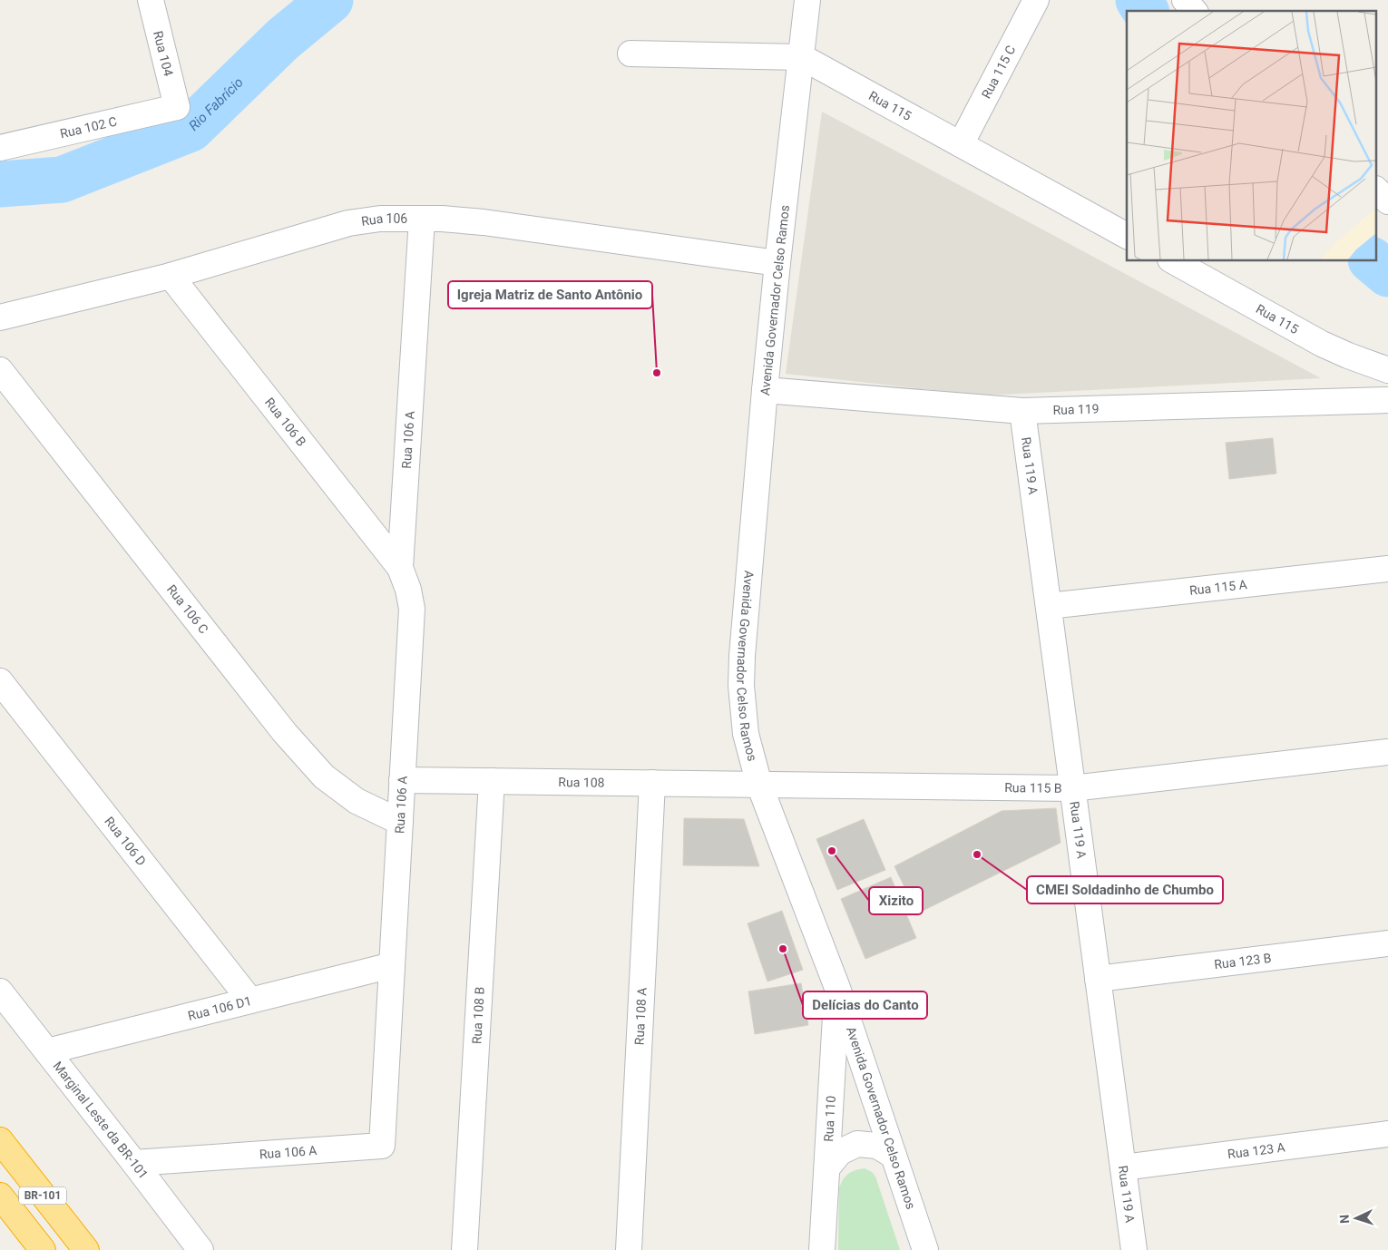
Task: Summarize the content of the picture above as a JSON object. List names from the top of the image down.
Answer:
{
  "streets": {
    "highway": ["BR-101"],
    "street": [
      "Rua 104",
      "Rua 115 C",
      "Rua 115",
      "Rua 102 C",
      "Rua 106",
      "Avenida Governador Celso Ramos",
      "Rua 119",
      "Rua 106 B",
      "Rua 106 A",
      "Rua 119 A",
      "Rua 115 A",
      "Rua 106 C",
      "Rua 108",
      "Rua 115 B",
      "Rua 106 D",
      "Rua 123 B",
      "Rua 106 D1",
      "Rua 108 B",
      "Rua 108 A",
      "Rua 110",
      "Marginal Leste da BR-101",
      "Rua 123 A"
    ]
  },
  "crossings": [
    ["Rua 104", "Rua 102 C"],
    ["Rua 115 C", "Rua 115"],
    ["Rua 115", "Avenida Governador Celso Ramos"],
    ["Rua 106", "Avenida Governador Celso Ramos"],
    ["Rua 106", "Rua 106 B"],
    ["Rua 106", "Rua 106 A"],
    ["Avenida Governador Celso Ramos", "Rua 119"],
    ["Avenida Governador Celso Ramos", "Rua 108"],
    ["Avenida Governador Celso Ramos", "Rua 115 B"],
    ["Avenida Governador Celso Ramos", "Rua 110"],
    ["Rua 119", "Rua 119 A"],
    ["Rua 106 B", "Rua 106 A"],
    ["Rua 106 A", "Rua 106 C"],
    ["Rua 106 A", "Rua 108"],
    ["Rua 106 A", "Rua 106 D1"],
    ["Rua 106 A", "Marginal Leste da BR-101"],
    ["Rua 119 A", "Rua 115 A"],
    ["Rua 119 A", "Rua 115 B"],
    ["Rua 119 A", "Rua 123 B"],
    ["Rua 119 A", "Rua 123 A"],
    ["Rua 108", "Rua 115 B"],
    ["Rua 108", "Rua 108 B"],
    ["Rua 108", "Rua 108 A"],
    ["Rua 106 D", "Rua 106 D1"],
    ["Rua 106 D1", "Marginal Leste da BR-101"]
  ],
  "water": ["Rio Fabrício"],
  "places": [
    "Igreja Matriz de Santo Antônio",
    "Xizito",
    "CMEI Soldadinho de Chumbo",
    "Delícias do Canto"
  ],
  "north": "left"
}
